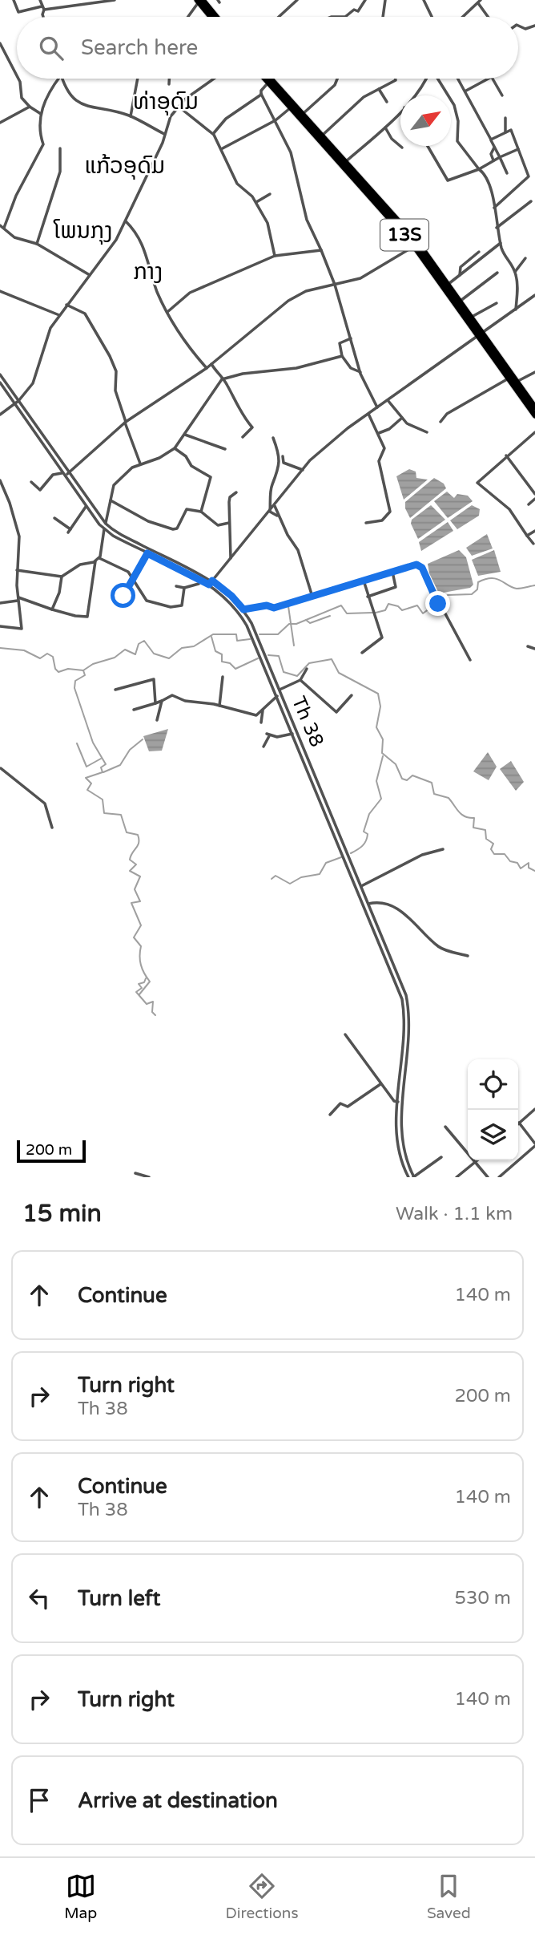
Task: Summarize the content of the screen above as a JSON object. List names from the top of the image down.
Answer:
{
  "streets": {
    "highway": ["13S"],
    "street": ["Th 38"]
  },
  "districts": [
    "ທ່າອຸດົມ",
    "ແກ້ວອຸດົມ",
    "ໂພນກຸງ",
    "ກາງ"
  ],
  "scale_bar": "200 m",
  "north": "top right",
  "page": {
    "search": "Search here",
    "scale": "200 m",
    "heading": ["15 min", "Walk · 1.1 km"],
    "list": [
      ["Continue", "140 m"],
      ["Turn right", "Th 38", "200 m"],
      ["Continue", "Th 38", "140 m"],
      ["Turn left", "530 m"],
      ["Turn right", "140 m"],
      "Arrive at destination"
    ],
    "nav": ["Map", "Directions", "Saved"]
  }
}
